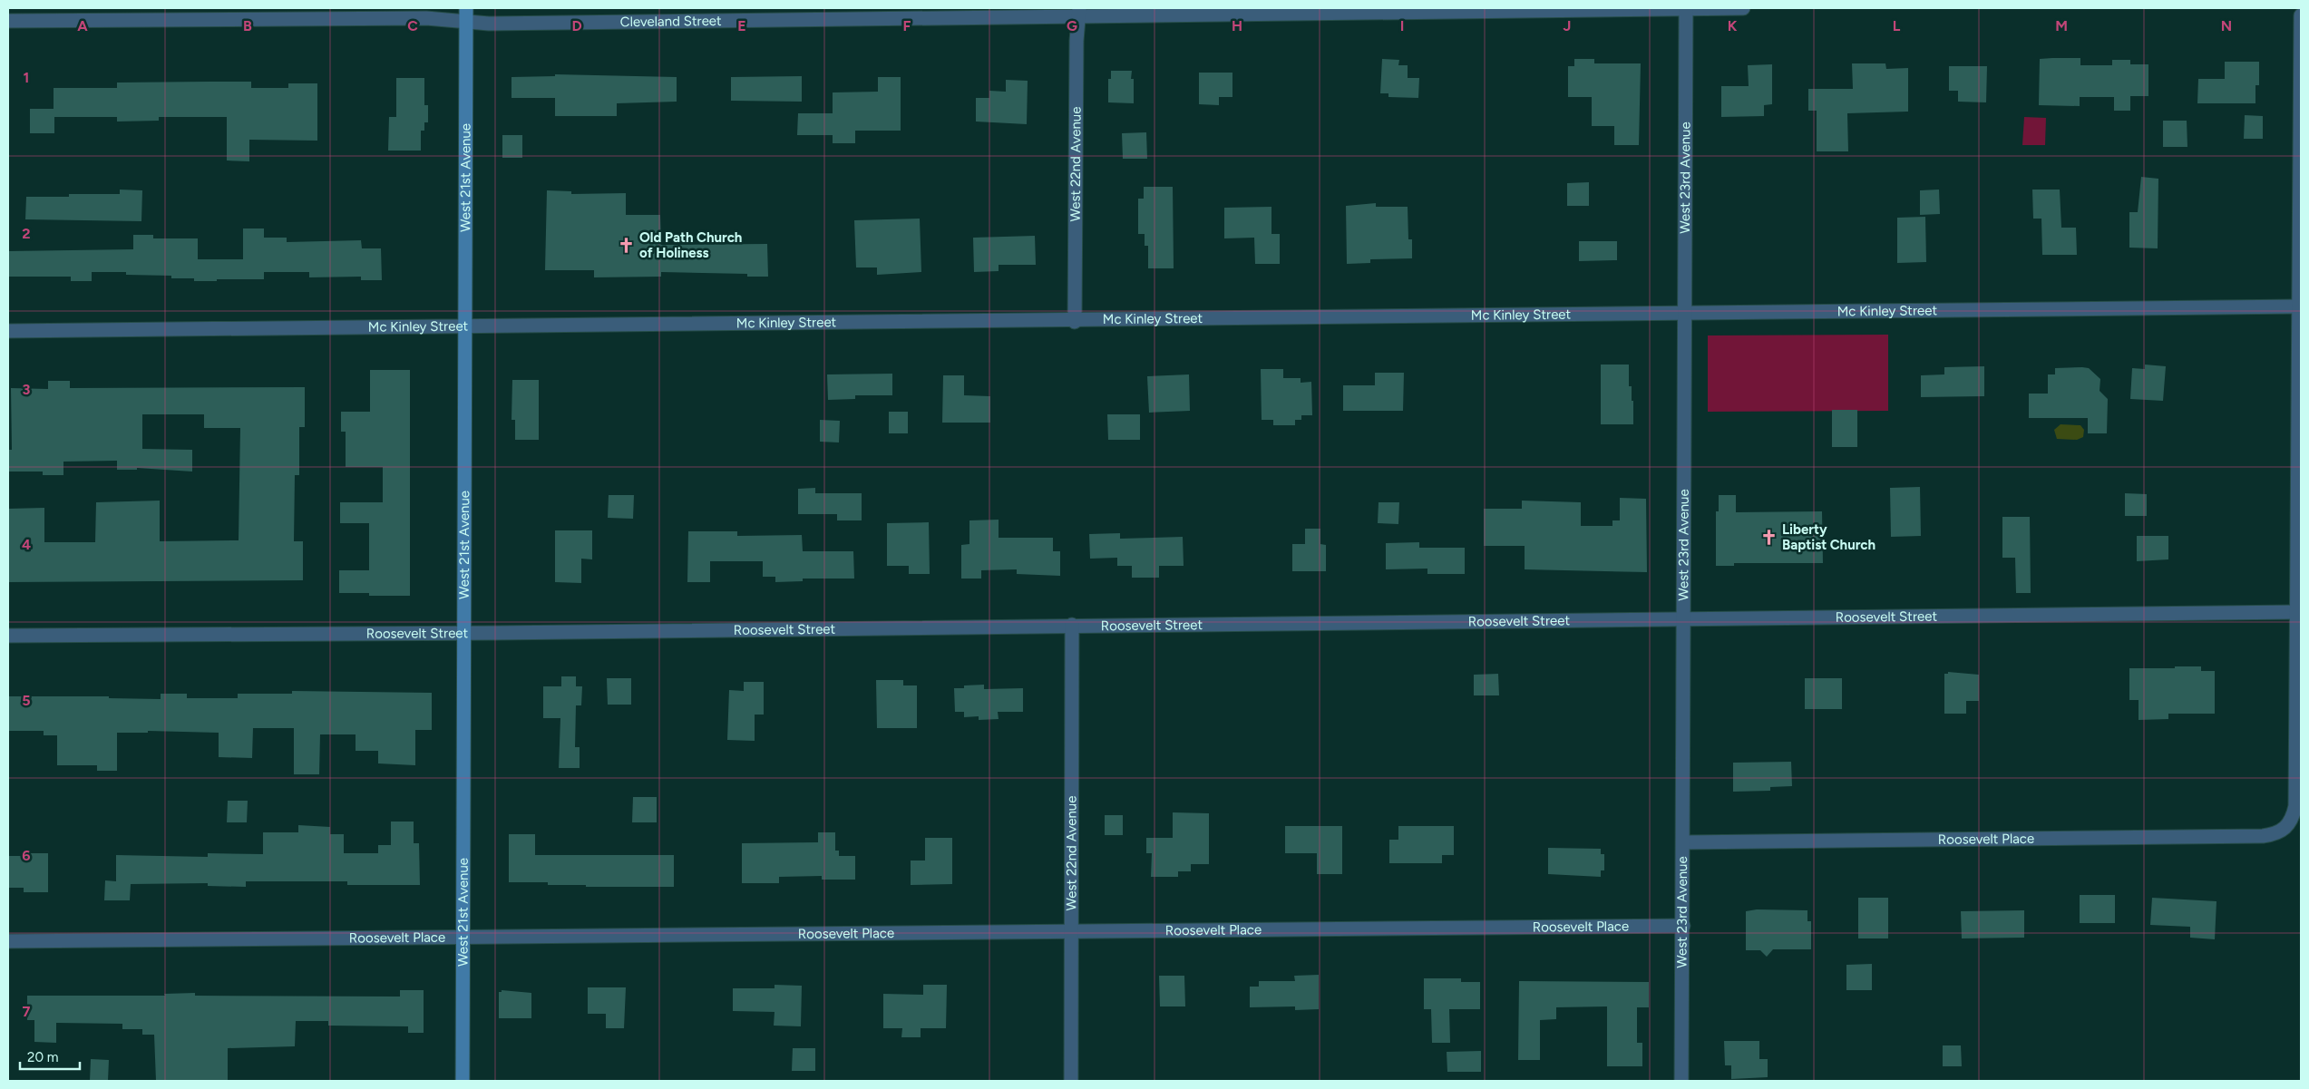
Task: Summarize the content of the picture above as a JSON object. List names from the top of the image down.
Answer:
{
  "streets": {
    "street": [
      "Cleveland Street",
      "West 22nd Avenue",
      "West 21st Avenue",
      "West 23rd Avenue",
      "Mc Kinley Street",
      "Roosevelt Street",
      "Roosevelt Place"
    ]
  },
  "crossings": [
    ["Cleveland Street", "West 22nd Avenue"],
    ["Cleveland Street", "West 21st Avenue"],
    ["Cleveland Street", "West 23rd Avenue"],
    ["West 22nd Avenue", "Mc Kinley Street"],
    ["West 22nd Avenue", "Roosevelt Street"],
    ["West 22nd Avenue", "Roosevelt Place"],
    ["West 21st Avenue", "Mc Kinley Street"],
    ["West 21st Avenue", "Roosevelt Street"],
    ["West 21st Avenue", "Roosevelt Place"],
    ["West 23rd Avenue", "Mc Kinley Street"],
    ["West 23rd Avenue", "Roosevelt Street"],
    ["West 23rd Avenue", "Roosevelt Place"],
    ["Roosevelt Street", "Roosevelt Place"]
  ],
  "places": {
    "church": ["Old Path Church of Holiness", "Liberty Baptist Church"]
  },
  "scale_bar": "20 m",
  "grid": {
    "columns": [
      "A",
      "B",
      "C",
      "D",
      "E",
      "F",
      "G",
      "H",
      "I",
      "J",
      "K",
      "L",
      "M",
      "N"
    ],
    "rows": [
      "1",
      "2",
      "3",
      "4",
      "5",
      "6",
      "7"
    ]
  }
}
